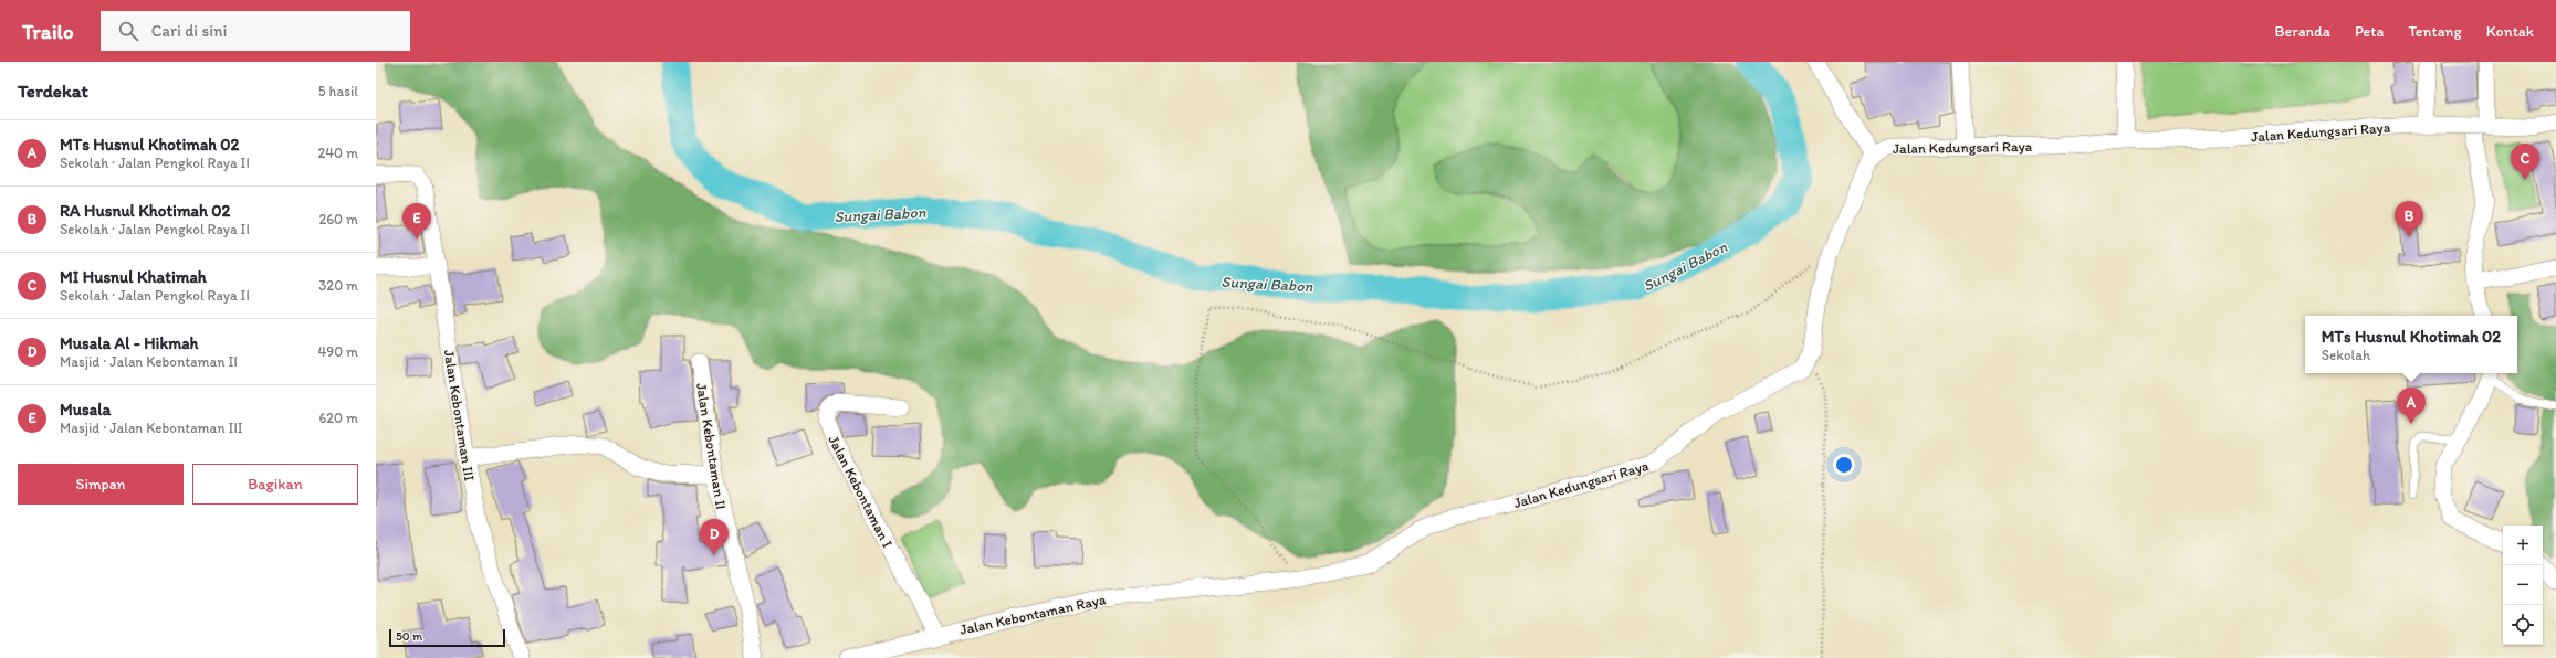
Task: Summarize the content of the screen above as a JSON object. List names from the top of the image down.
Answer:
{
  "streets": {
    "street": [
      "Jalan Kedungsari Raya",
      "Jalan Kebontaman III",
      "Jalan Kebontaman II",
      "Jalan Kebontaman I",
      "Jalan Kebontaman Raya"
    ]
  },
  "crossings": [
    ["Jalan Kedungsari Raya", "Jalan Kebontaman Raya"],
    ["Jalan Kebontaman I", "Jalan Kebontaman Raya"]
  ],
  "water": ["Sungai Babon"],
  "scale_bar": "50 m",
  "page": {
    "header": "Trailo",
    "search": "Cari di sini",
    "nav": [
      "Beranda",
      "Peta",
      "Tentang",
      "Kontak"
    ],
    "heading": ["Terdekat", "5 hasil"],
    "list": [
      {
        "mark": "A",
        "name": "MTs Husnul Khotimah 02",
        "note": "Sekolah · Jalan Pengkol Raya II",
        "value": "240 m"
      },
      {
        "mark": "B",
        "name": "RA Husnul Khotimah 02",
        "note": "Sekolah · Jalan Pengkol Raya II",
        "value": "260 m"
      },
      {
        "mark": "C",
        "name": "MI Husnul Khatimah",
        "note": "Sekolah · Jalan Pengkol Raya II",
        "value": "320 m"
      },
      {
        "mark": "D",
        "name": "Musala Al - Hikmah",
        "note": "Masjid · Jalan Kebontaman II",
        "value": "490 m"
      },
      {
        "mark": "E",
        "name": "Musala",
        "note": "Masjid · Jalan Kebontaman III",
        "value": "620 m"
      }
    ],
    "pins": [
      "C",
      "B",
      "E",
      "A",
      "D"
    ],
    "popup": ["MTs Husnul Khotimah 02", "Sekolah"],
    "buttons": ["Simpan", "Bagikan"],
    "map_buttons": ["+", "−"],
    "scale": "50 m"
  }
}
